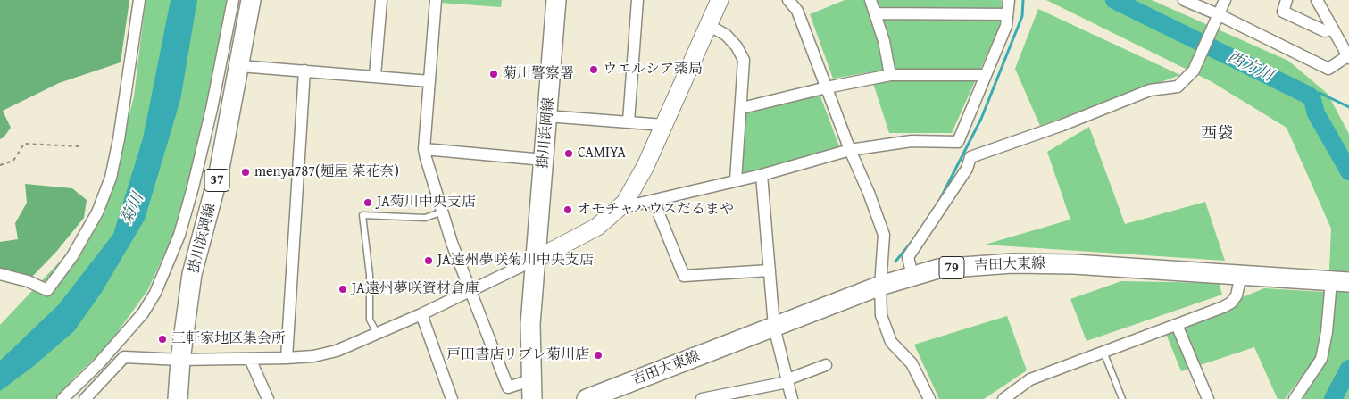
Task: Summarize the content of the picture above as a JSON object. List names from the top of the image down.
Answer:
{
  "streets": {
    "main road": [
      "掛川浜岡線",
      "37",
      "吉田大東線",
      "79"
    ]
  },
  "districts": ["西袋"],
  "water": ["西方川", "菊川"],
  "places": [
    "ウエルシア薬局",
    "菊川警察署",
    "CAMIYA",
    "menya787(麺屋 菜花奈)",
    "JA菊川中央支店",
    "オモチャハウスだるまや",
    "JA遠州夢咲菊川中央支店",
    "JA遠州夢咲資材倉庫",
    "三軒家地区集会所",
    "戸田書店リブレ菊川店"
  ]
}
